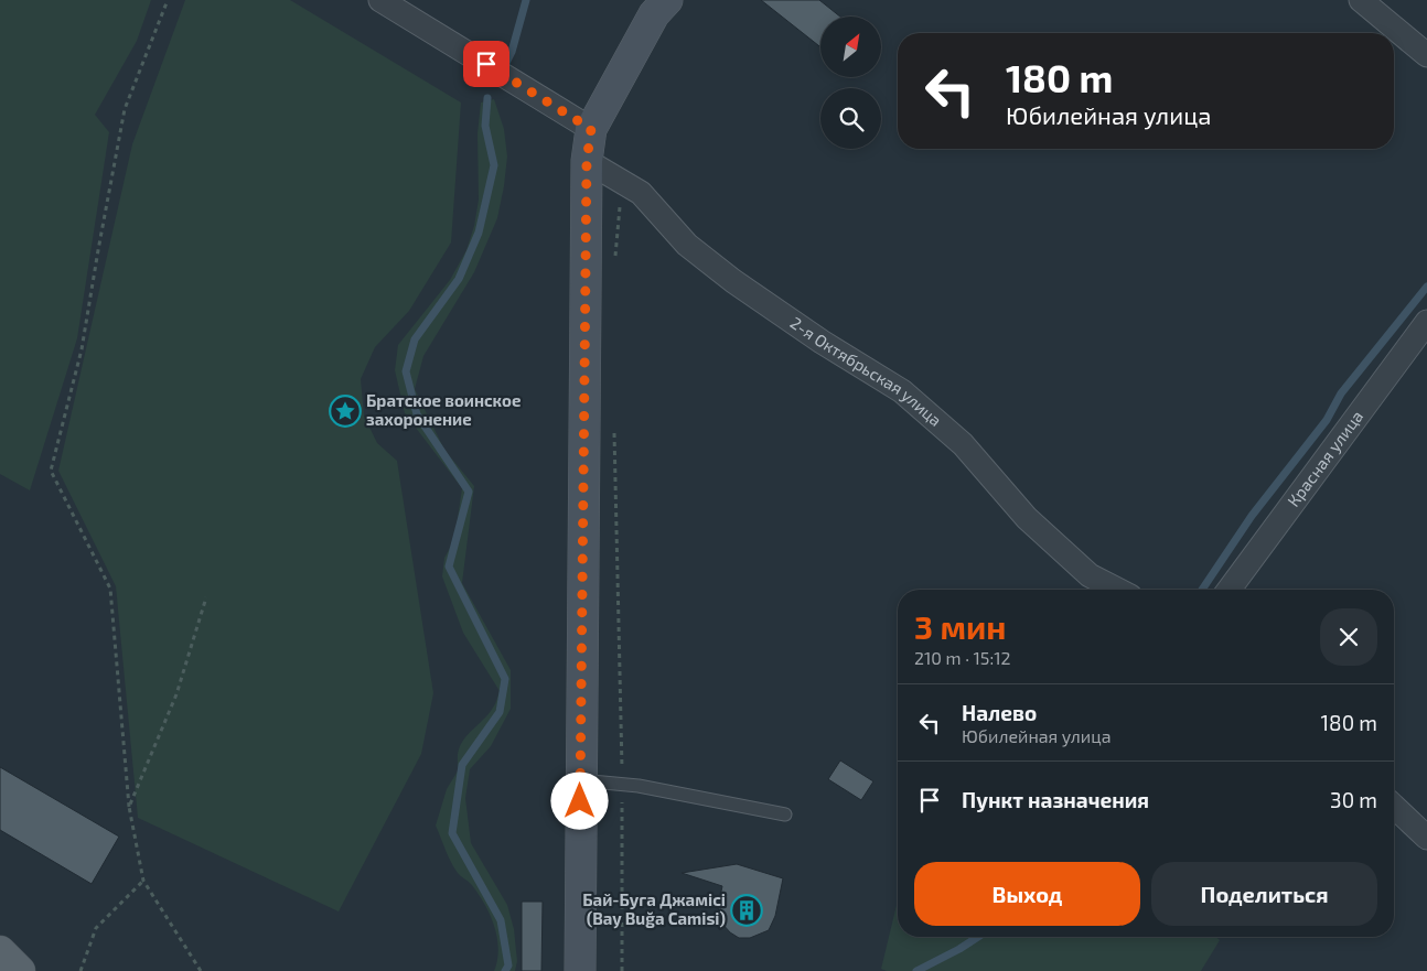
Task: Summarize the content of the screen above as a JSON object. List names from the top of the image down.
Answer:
{
  "streets": {
    "street": ["2-я Октябрьская улица", "Красная улица"]
  },
  "places": {
    "place": ["Братское воинское захоронение"],
    "building": ["Бай-Буга Джамісі (Bay Buğa Camisi)"]
  },
  "north": "top right",
  "page": {
    "turn": ["180 m", "Юбилейная улица"],
    "heading": ["3 мин", "210 m · 15:12"],
    "list": [
      {
        "name": "Налево",
        "note": "Юбилейная улица",
        "value": "180 m"
      },
      {
        "name": "Пункт назначения",
        "value": "30 m"
      }
    ],
    "buttons": ["Выход", "Поделиться"]
  }
}
